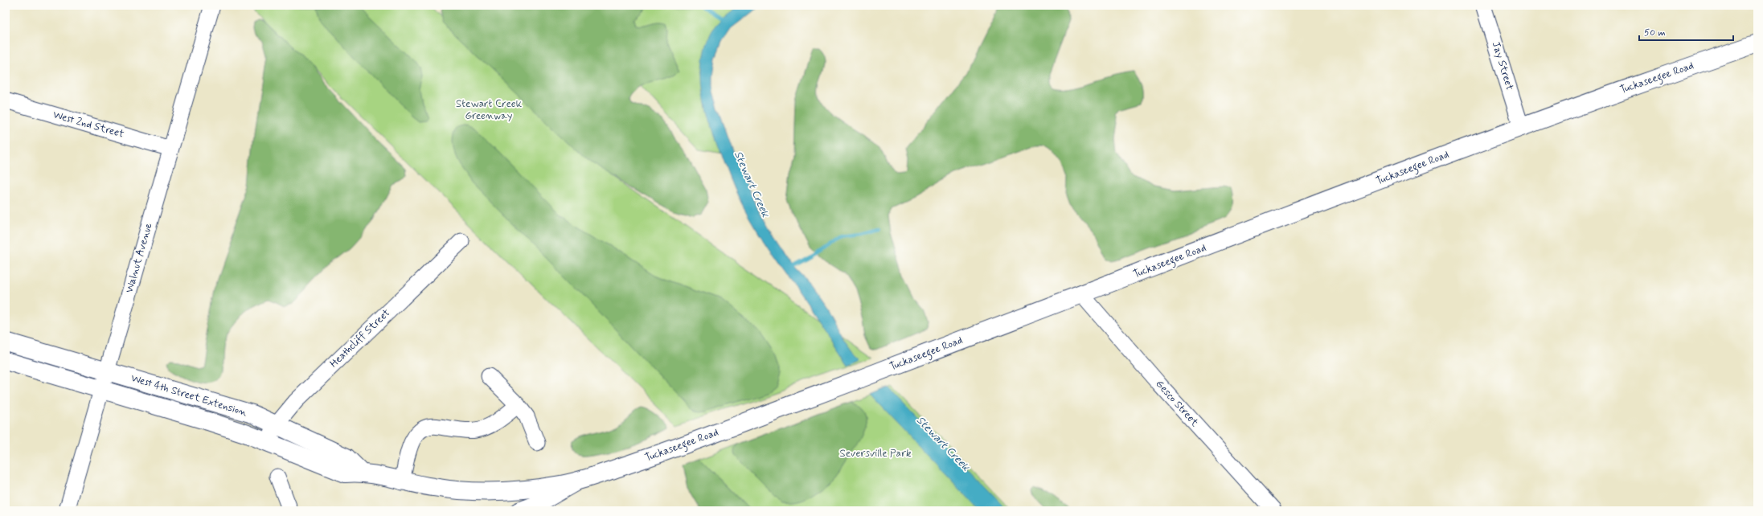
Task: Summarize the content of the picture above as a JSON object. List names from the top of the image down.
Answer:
{
  "streets": {
    "main road": ["Tuckaseegee Road", "West 4th Street Extension"],
    "street": [
      "Jay Street",
      "West 2nd Street",
      "Walnut Avenue",
      "Heathcliff Street",
      "Gesco Street"
    ]
  },
  "crossings": [
    ["Jay Street", "Tuckaseegee Road"],
    ["Tuckaseegee Road", "West 4th Street Extension"],
    ["Tuckaseegee Road", "Gesco Street"],
    ["West 2nd Street", "Walnut Avenue"],
    ["Walnut Avenue", "West 4th Street Extension"],
    ["Heathcliff Street", "West 4th Street Extension"]
  ],
  "water": ["Stewart Creek"],
  "parks": ["Stewart Creek Greenway", "Seversville Park"],
  "scale_bar": "50 m"
}
